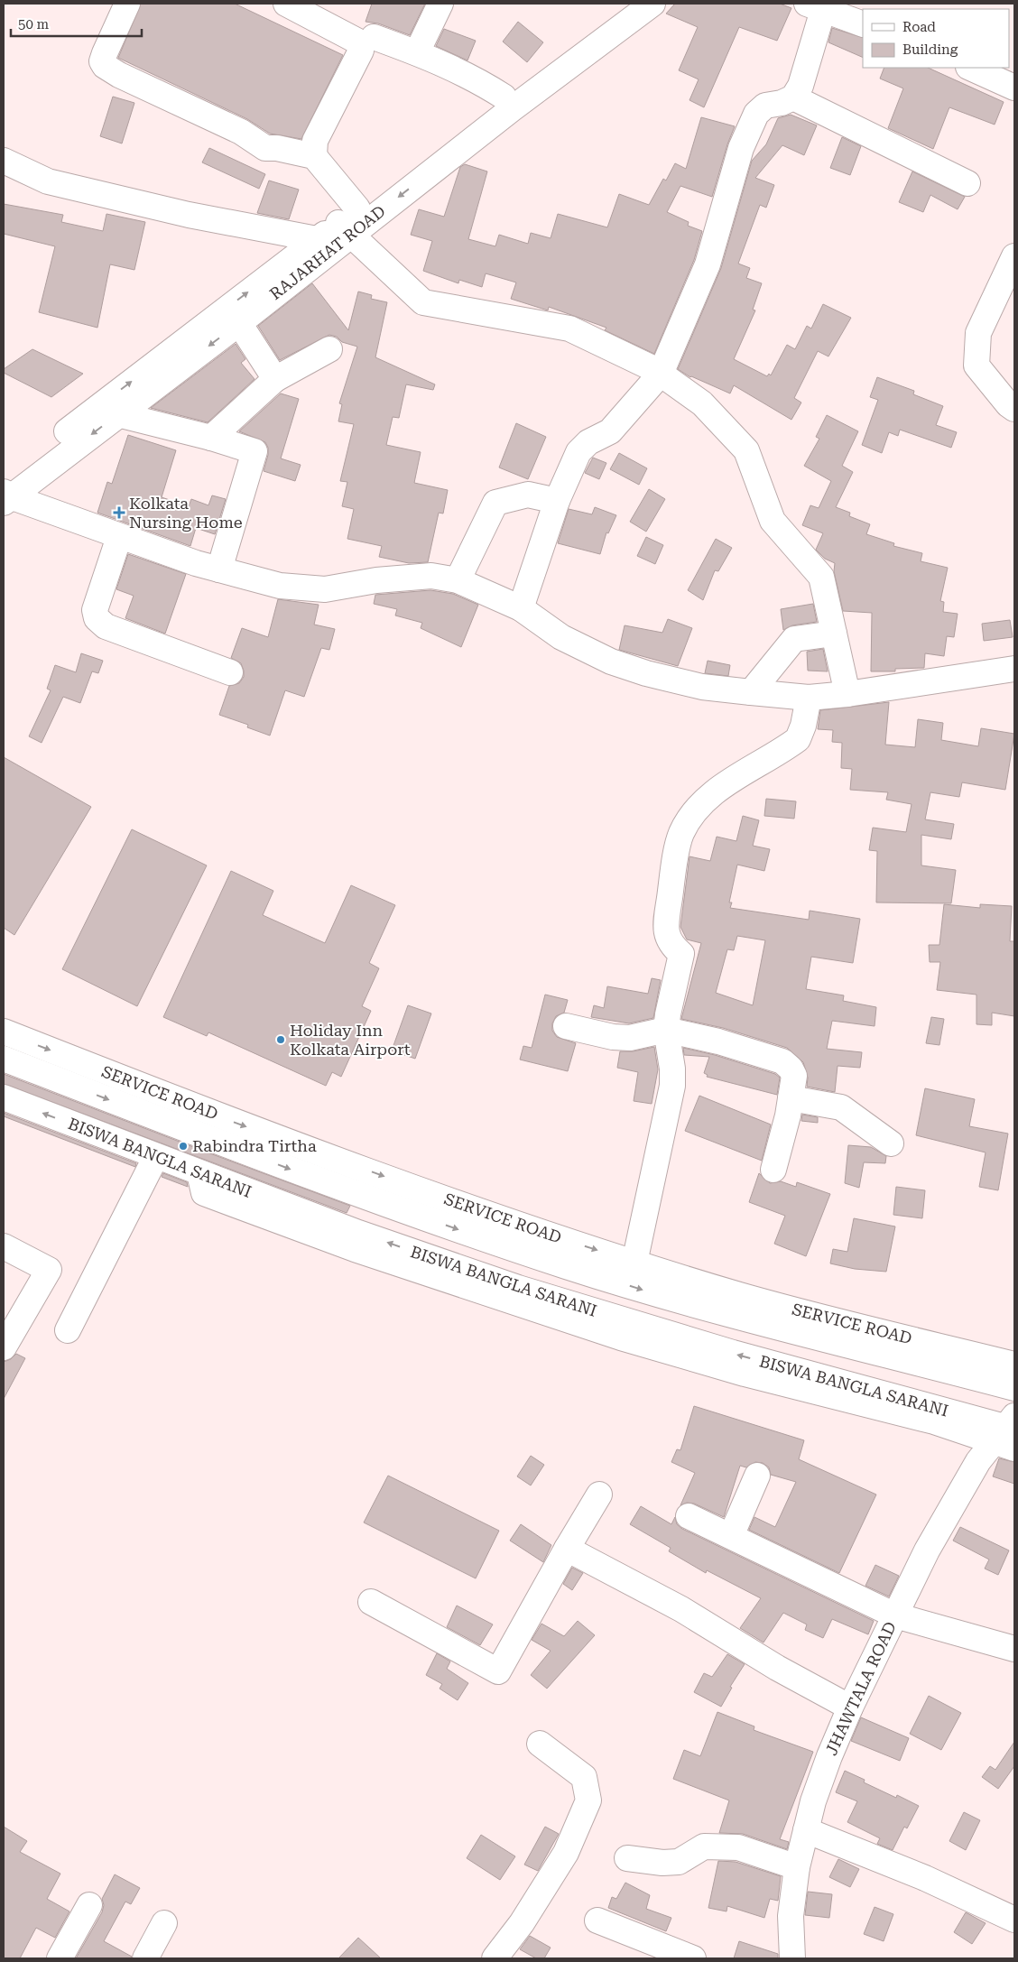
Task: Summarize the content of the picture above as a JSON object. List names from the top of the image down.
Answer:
{
  "streets": {
    "street": [
      "RAJARHAT ROAD",
      "SERVICE ROAD",
      "BISWA BANGLA SARANI",
      "JHAWTALA ROAD"
    ]
  },
  "crossings": [
    ["BISWA BANGLA SARANI", "JHAWTALA ROAD"]
  ],
  "places": {
    "health": ["Kolkata Nursing Home"],
    "other": ["Holiday Inn Kolkata Airport", "Rabindra Tirtha"]
  },
  "legend": ["Road", "Building"],
  "scale_bar": "50 m"
}
